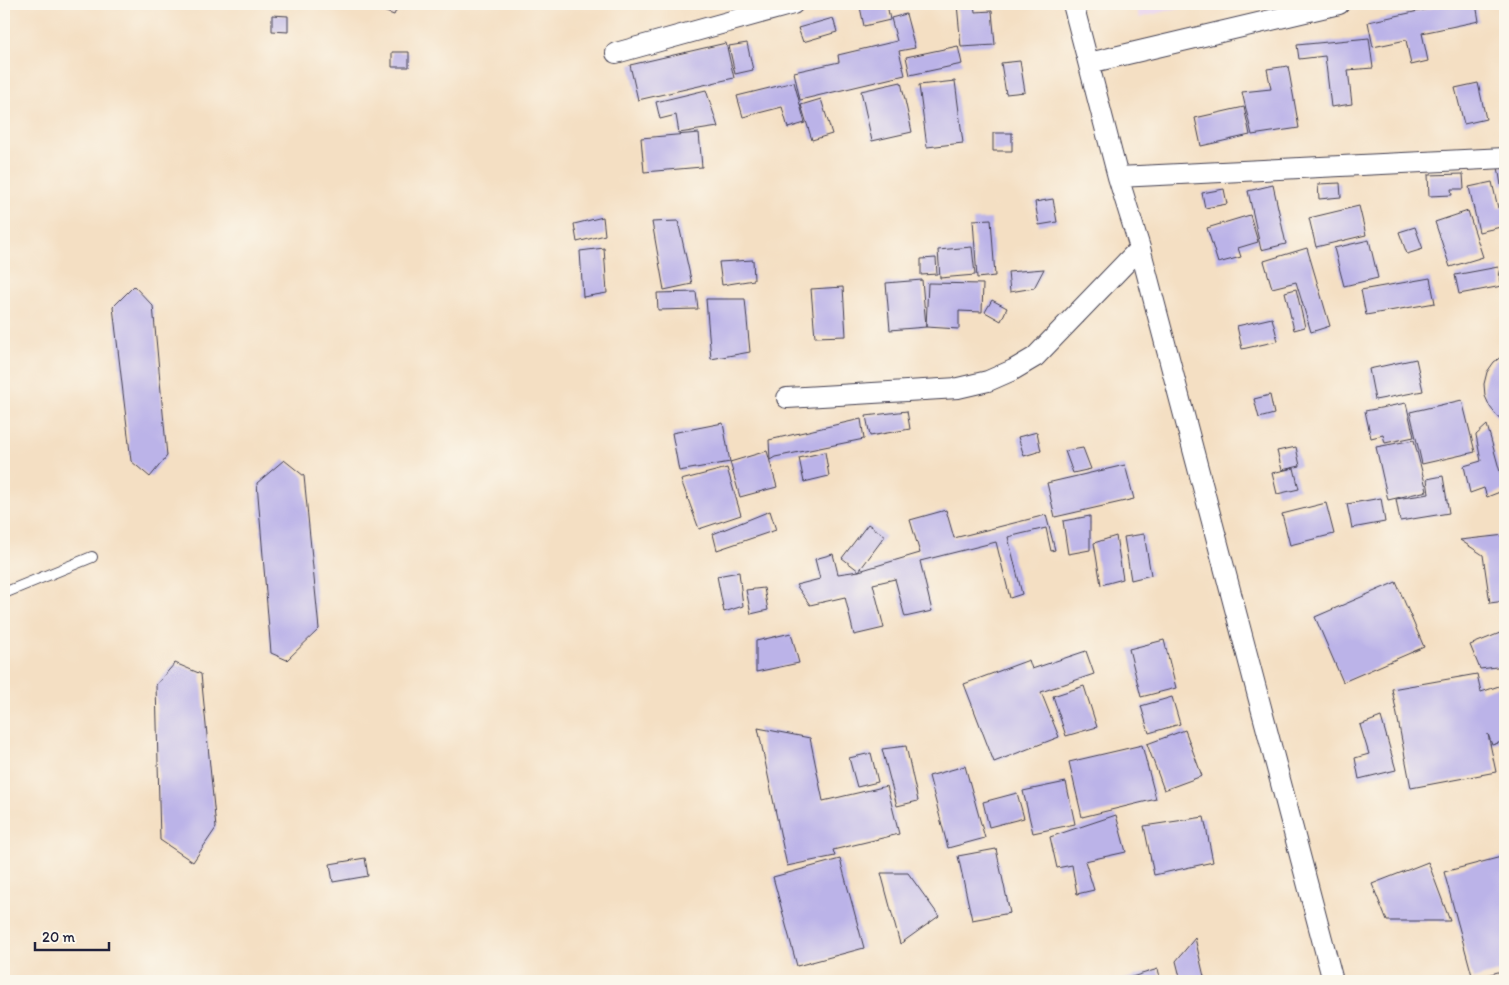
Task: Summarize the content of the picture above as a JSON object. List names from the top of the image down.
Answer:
{
  "scale_bar": "20 m"
}
